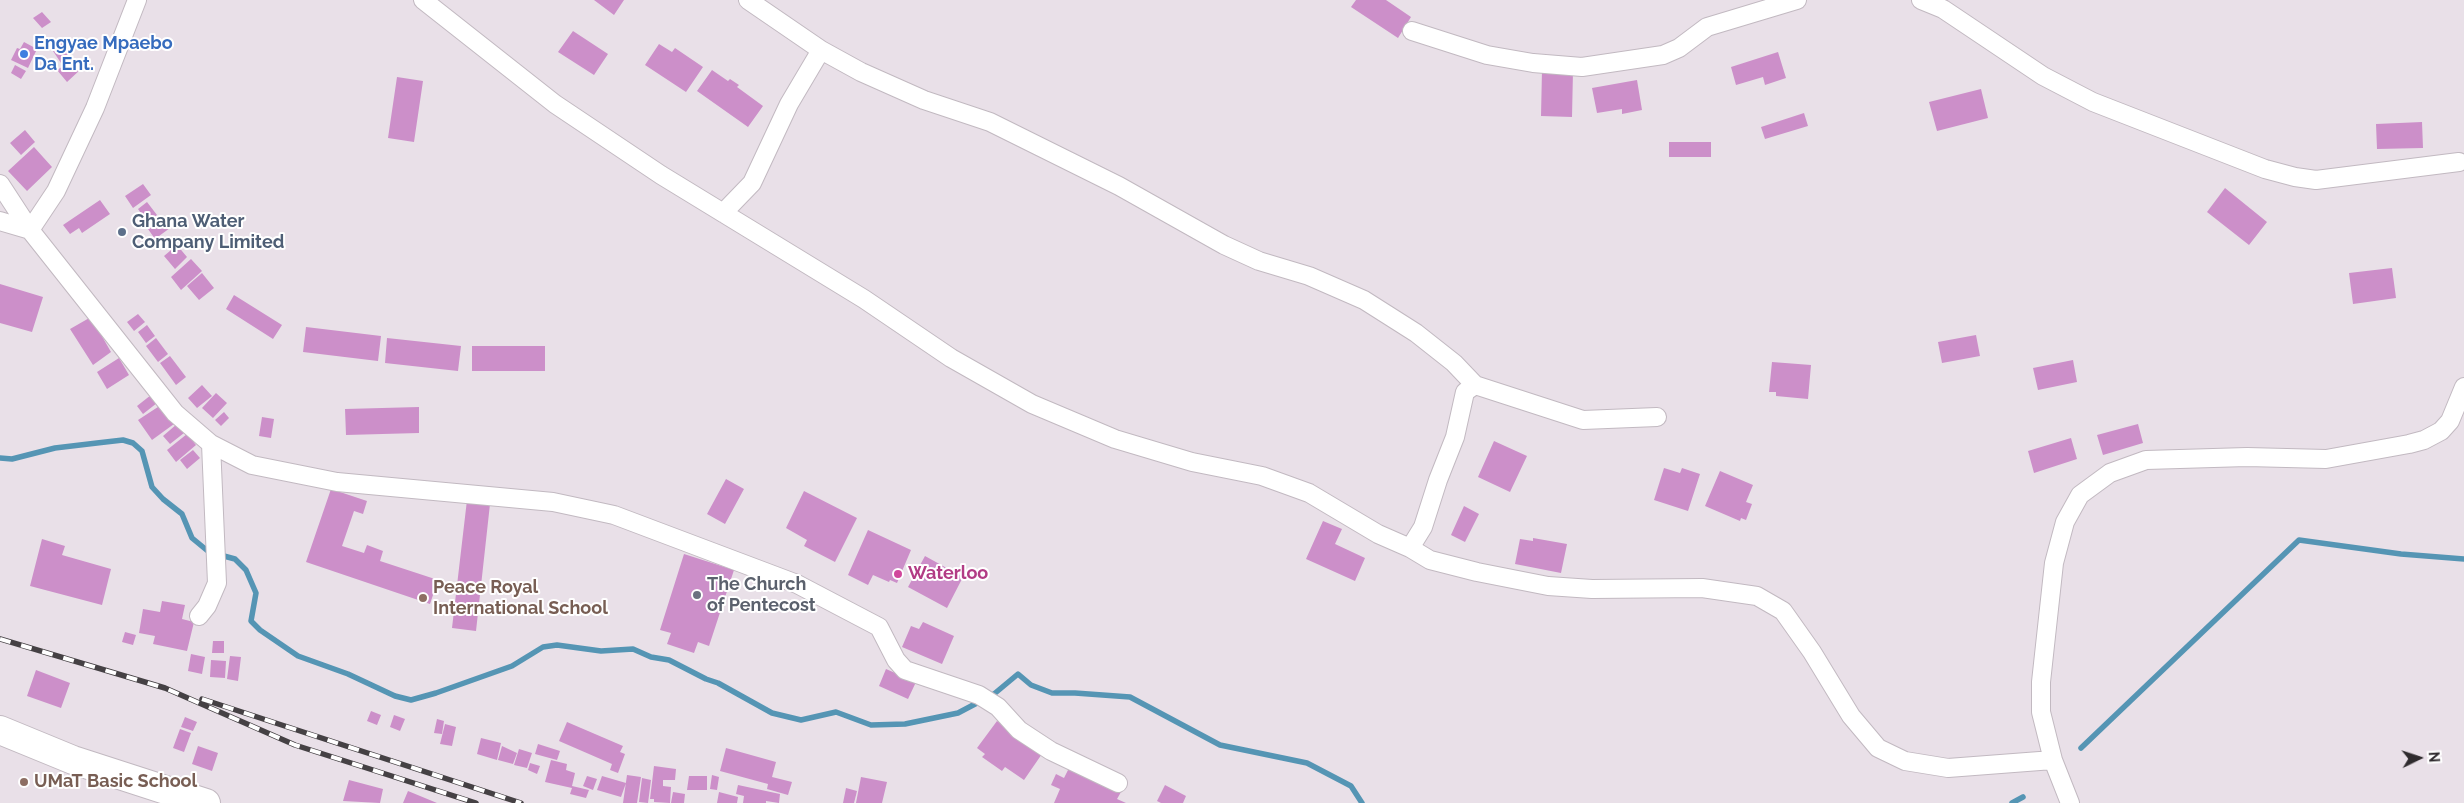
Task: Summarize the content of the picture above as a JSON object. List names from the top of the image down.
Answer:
{
  "places": [
    "Engyae Mpaebo Da Ent.",
    "Ghana Water Company Limited",
    "Waterloo",
    "The Church of Pentecost",
    "Peace Royal International School",
    "UMaT Basic School"
  ],
  "north": "right"
}
